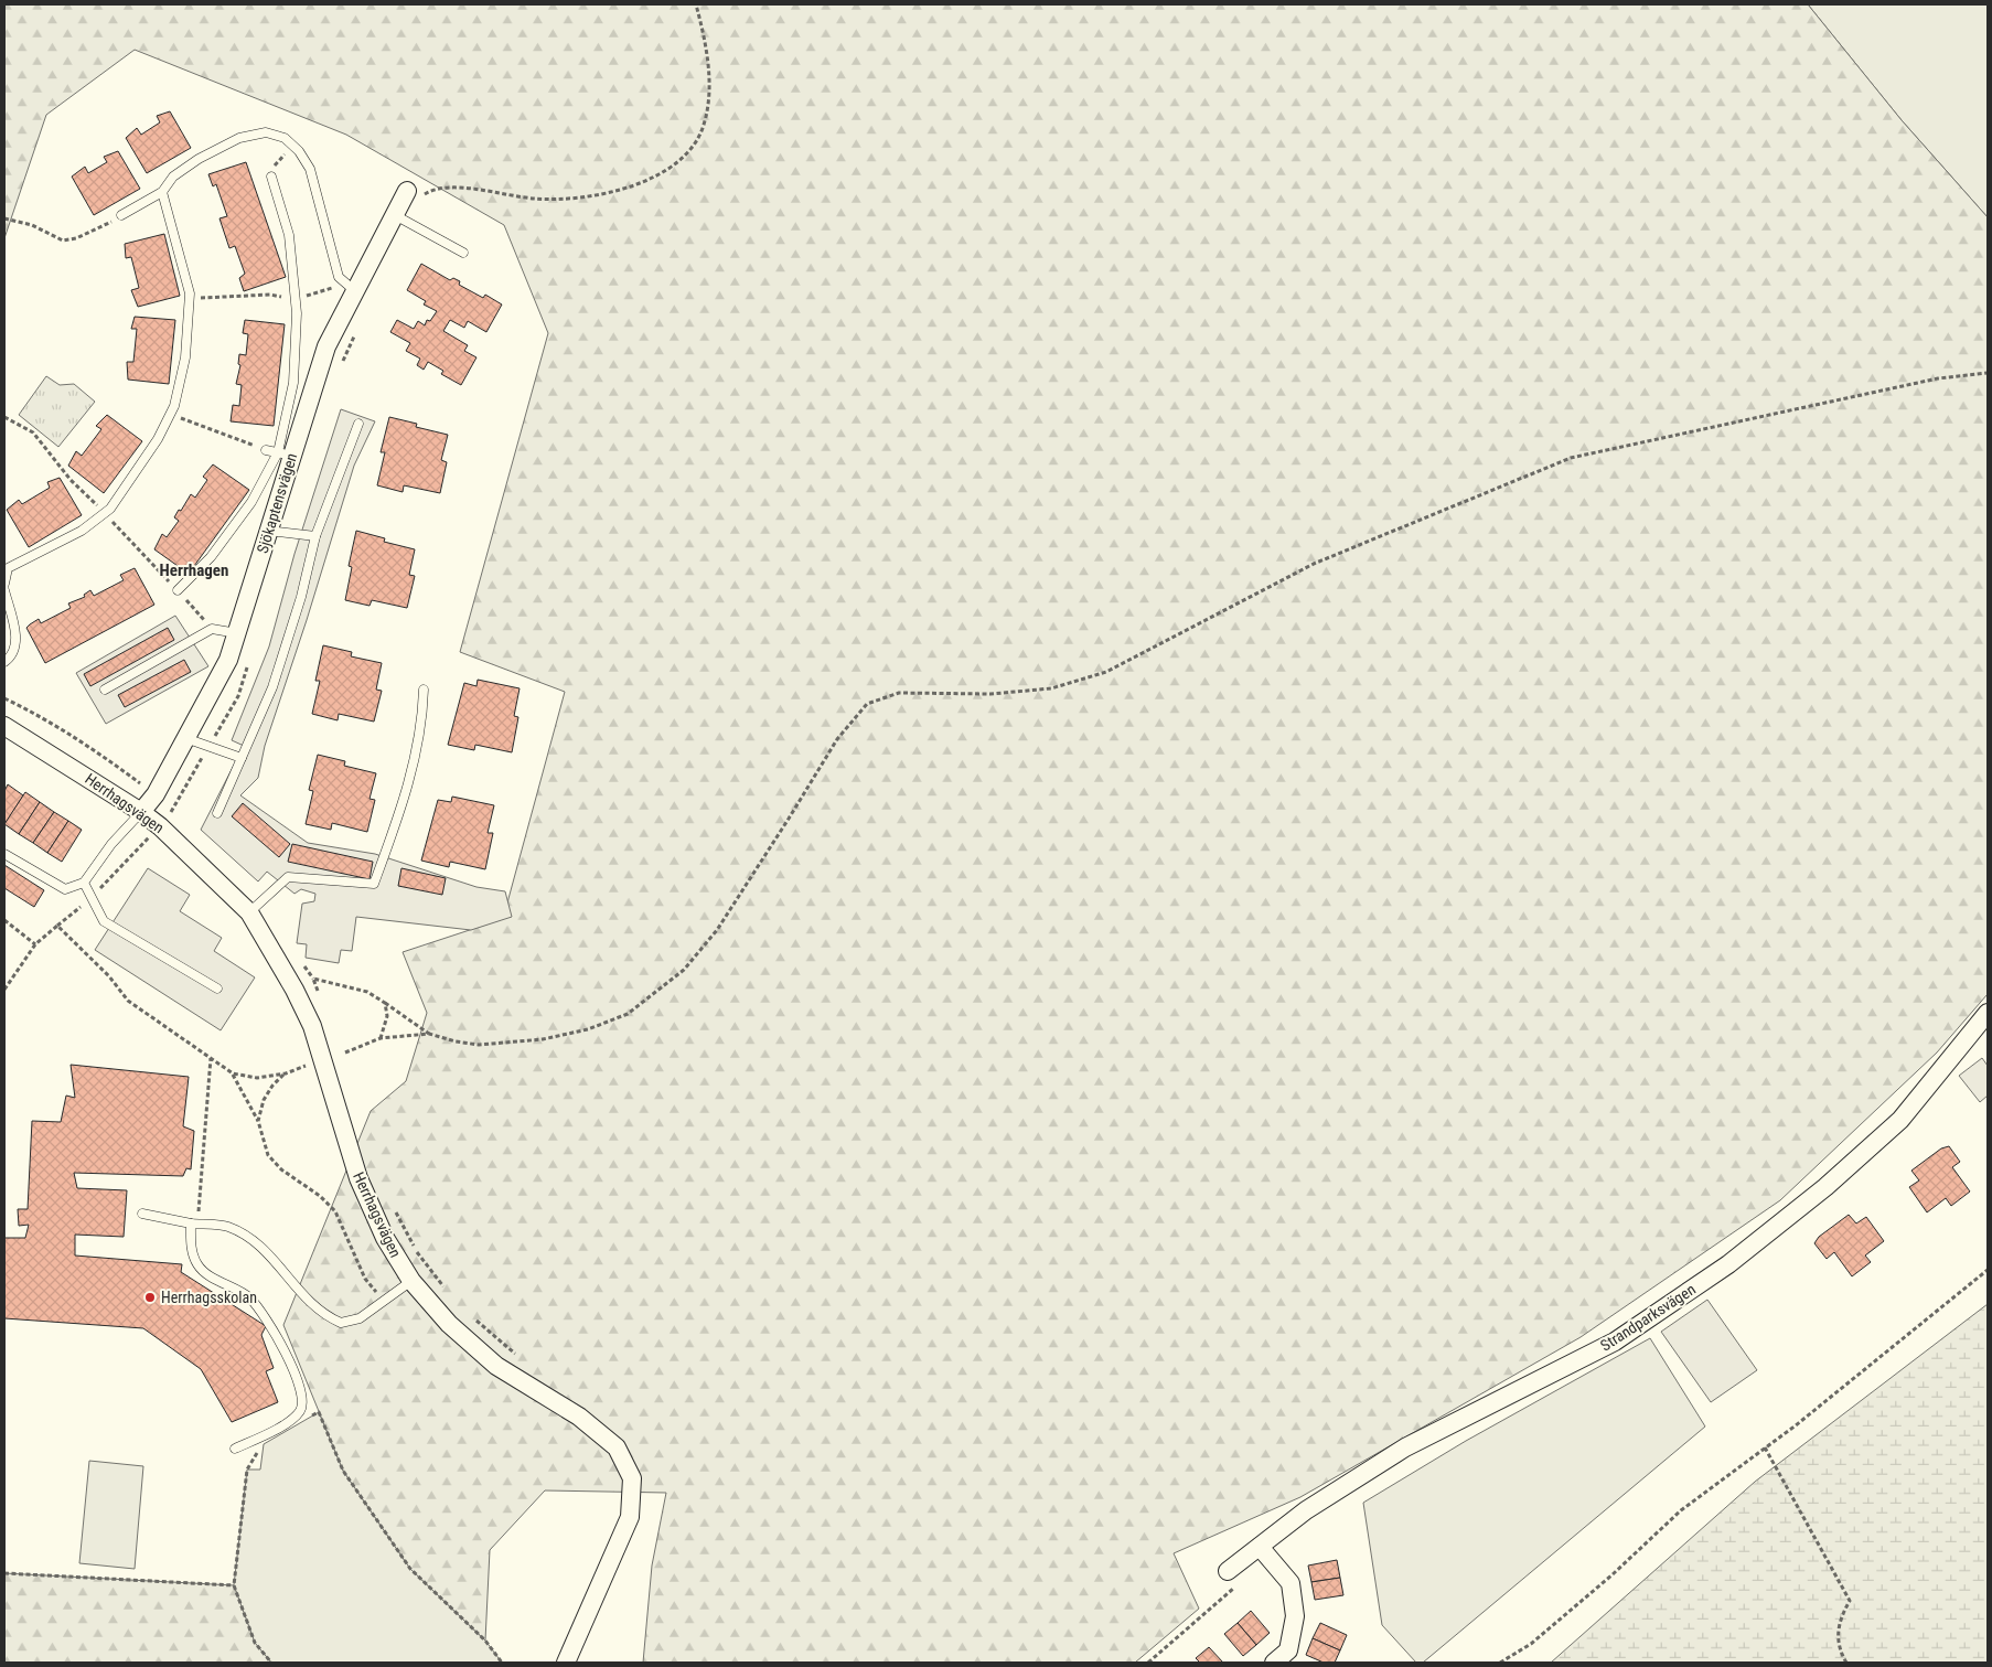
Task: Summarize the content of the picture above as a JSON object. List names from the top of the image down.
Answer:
{
  "streets": {
    "street": ["Sjökaptensvägen", "Herrhagsvägen", "Strandparksvägen"]
  },
  "crossings": [
    ["Sjökaptensvägen", "Herrhagsvägen"]
  ],
  "districts": ["Herrhagen"],
  "places": ["Herrhagsskolan"]
}
